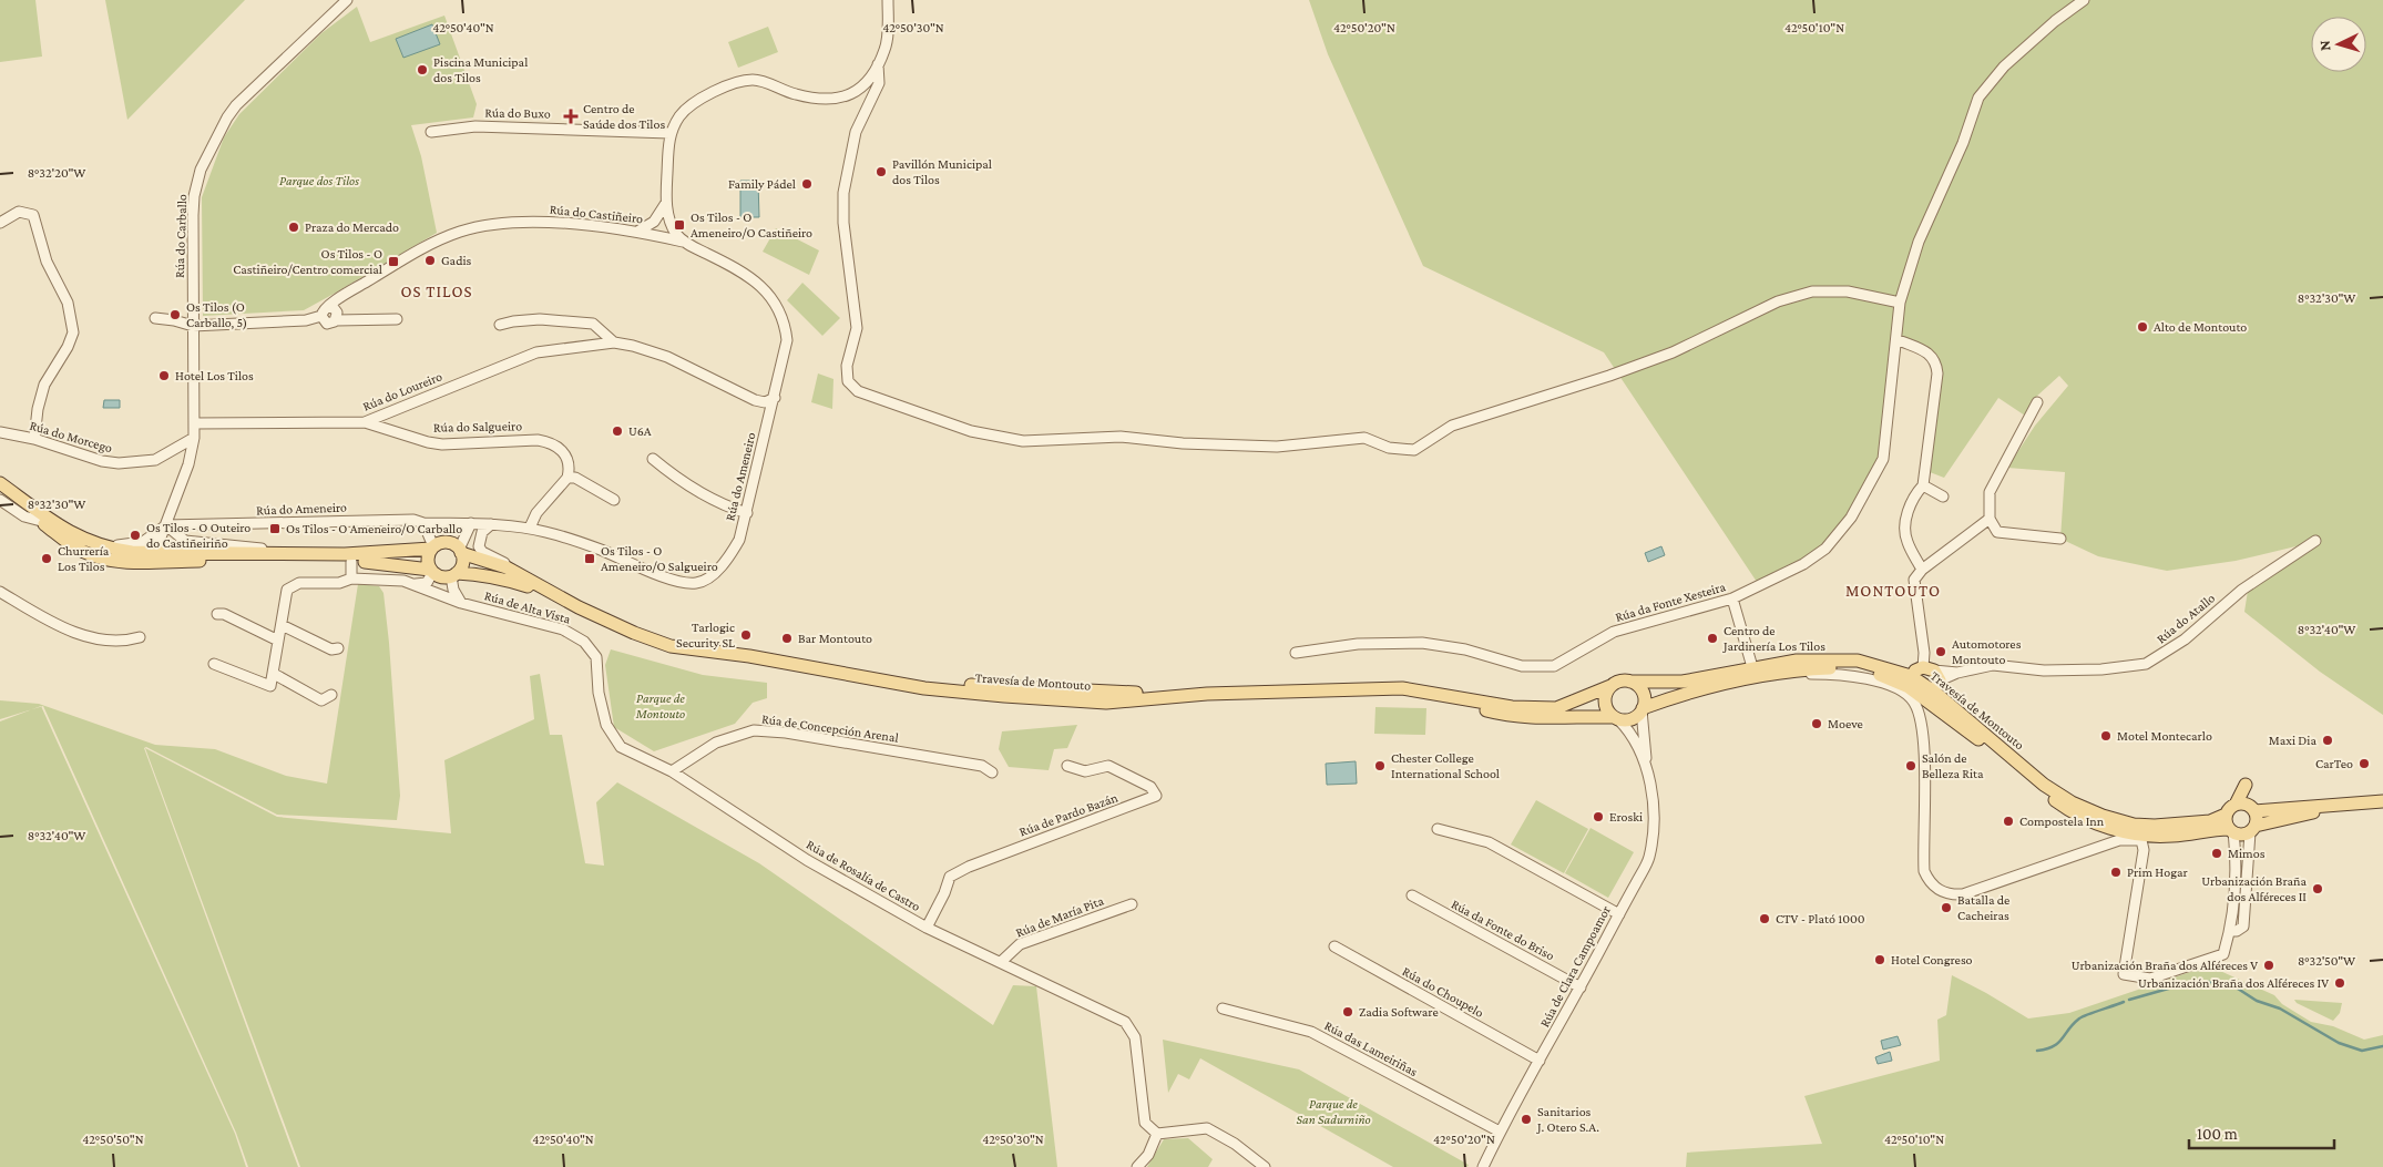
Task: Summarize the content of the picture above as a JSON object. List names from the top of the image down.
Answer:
{
  "streets": {
    "main road": ["Travesía de Montouto"],
    "street": [
      "Rúa do Buxo",
      "Rúa do Castiñeiro",
      "Rúa do Carballo",
      "Rúa do Loureiro",
      "Rúa do Salgueiro",
      "Rúa do Morcego",
      "Rúa do Ameneiro",
      "Rúa da Fonte Xesteira",
      "Rúa de Alta Vista",
      "Rúa do Atallo",
      "Rúa de Concepción Arenal",
      "Rúa de Pardo Bazán",
      "Rúa de Rosalía de Castro",
      "Rúa de María Pita",
      "Rúa da Fonte do Briso",
      "Rúa de Clara Campoamor",
      "Rúa do Choupelo",
      "Rúa das Lameiriñas"
    ]
  },
  "crossings": [
    ["Rúa do Castiñeiro", "Rúa do Ameneiro"],
    ["Rúa do Carballo", "Rúa do Loureiro"],
    ["Rúa do Carballo", "Rúa do Morcego"],
    ["Rúa do Carballo", "Rúa do Ameneiro"],
    ["Rúa do Loureiro", "Rúa do Salgueiro"],
    ["Rúa do Loureiro", "Rúa do Ameneiro"],
    ["Rúa de Alta Vista", "Travesía de Montouto"],
    ["Rúa de Alta Vista", "Rúa de Rosalía de Castro"],
    ["Rúa do Atallo", "Travesía de Montouto"],
    ["Rúa de Concepción Arenal", "Rúa de Rosalía de Castro"],
    ["Rúa de Pardo Bazán", "Rúa de Rosalía de Castro"],
    ["Rúa de Rosalía de Castro", "Rúa de María Pita"],
    ["Rúa da Fonte do Briso", "Rúa de Clara Campoamor"],
    ["Rúa de Clara Campoamor", "Rúa do Choupelo"],
    ["Rúa de Clara Campoamor", "Rúa das Lameiriñas"]
  ],
  "districts": ["OS TILOS", "MONTOUTO"],
  "parks": ["Parque dos Tilos", "Parque de Montouto", "Parque de San Sadurniño"],
  "places": {
    "other": [
      "Piscina Municipal dos Tilos",
      "Pavillón Municipal dos Tilos",
      "Family Pádel",
      "Praza do Mercado",
      "Gadis",
      "Os Tilos (O Carballo, 5)",
      "Alto de Montouto",
      "Hotel Los Tilos",
      "U6A",
      "Os Tilos - O Outeiro do Castiñeiriño",
      "Churrería Los Tilos",
      "Tarlogic Security SL",
      "Bar Montouto",
      "Centro de Jardinería Los Tilos",
      "Automotores Montouto",
      "Moeve",
      "Motel Montecarlo",
      "Maxi Dia",
      "CarTeo",
      "Chester College International School",
      "Salón de Belleza Rita",
      "Eroski",
      "Compostela Inn",
      "Mimos",
      "Prim Hogar",
      "Urbanización Braña dos Alféreces II",
      "Batalla de Cacheiras",
      "CTV - Plató 1000",
      "Hotel Congreso",
      "Urbanización Braña dos Alféreces V",
      "Urbanización Braña dos Alféreces IV",
      "Zadia Software",
      "Sanitarios J. Otero S.A."
    ],
    "health": ["Centro de Saúde dos Tilos"],
    "transit": [
      "Os Tilos - O Ameneiro/O Castiñeiro",
      "Os Tilos - O Castiñeiro/Centro comercial",
      "Os Tilos - O Ameneiro/O Carballo",
      "Os Tilos - O Ameneiro/O Salgueiro"
    ]
  },
  "scale_bar": "100 m",
  "north": "left",
  "coordinates": [
    "42°50'40\"N",
    "42°50'30\"N",
    "42°50'20\"N",
    "42°50'10\"N",
    "8°32'20\"W",
    "8°32'30\"W",
    "8°32'40\"W",
    "8°32'50\"W",
    "42°50'50\"N"
  ]
}
